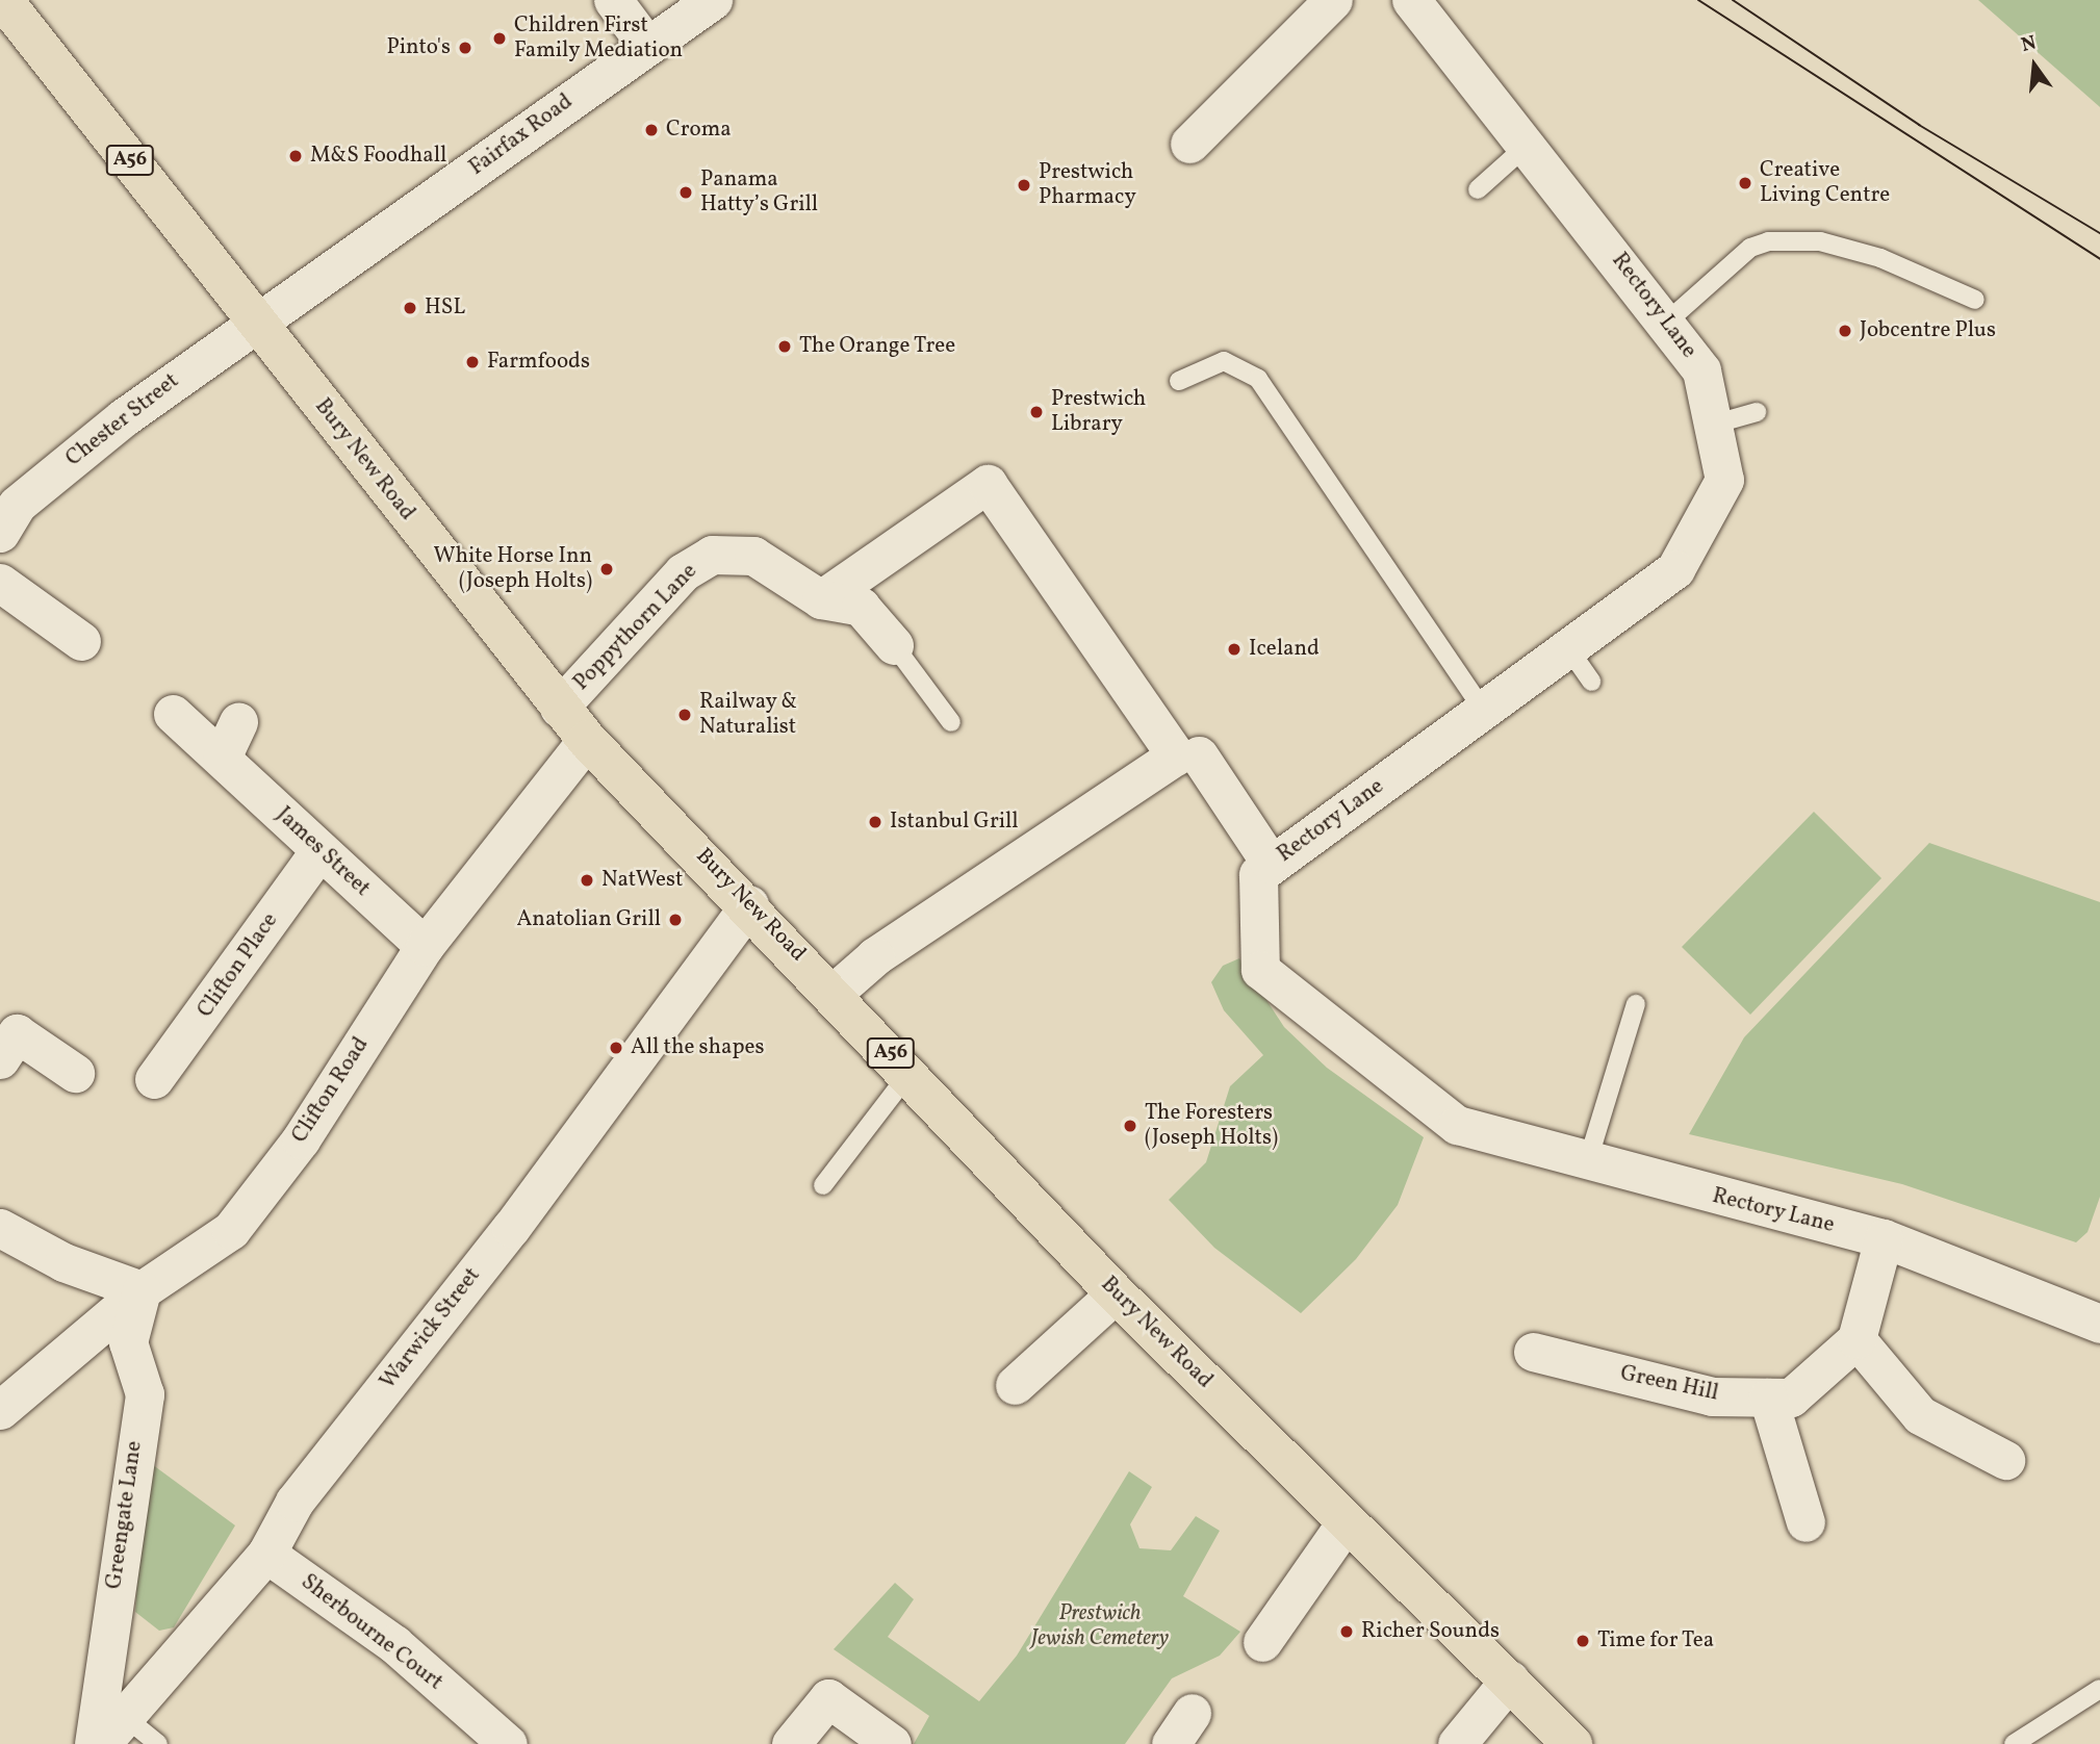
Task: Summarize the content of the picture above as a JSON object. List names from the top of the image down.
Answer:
{
  "streets": {
    "highway": ["A56", "Bury New Road"],
    "street": [
      "Fairfax Road",
      "Rectory Lane",
      "Chester Street",
      "Poppythorn Lane",
      "James Street",
      "Clifton Place",
      "Clifton Road",
      "Warwick Street",
      "Green Hill",
      "Greengate Lane",
      "Sherbourne Court"
    ]
  },
  "crossings": [
    ["Fairfax Road", "Chester Street"],
    ["Fairfax Road", "Bury New Road"],
    ["Chester Street", "Bury New Road"],
    ["Bury New Road", "Poppythorn Lane"],
    ["Bury New Road", "Clifton Road"],
    ["Bury New Road", "Warwick Street"],
    ["James Street", "Clifton Place"],
    ["James Street", "Clifton Road"],
    ["Clifton Road", "Greengate Lane"],
    ["Warwick Street", "Sherbourne Court"]
  ],
  "parks": ["Prestwich Jewish Cemetery"],
  "places": [
    "Children First Family Mediation",
    "Pinto's",
    "Croma",
    "M&S Foodhall",
    "Creative Living Centre",
    "Prestwich Pharmacy",
    "Panama Hatty’s Grill",
    "HSL",
    "Jobcentre Plus",
    "The Orange Tree",
    "Farmfoods",
    "Prestwich Library",
    "White Horse Inn (Joseph Holts)",
    "Iceland",
    "Railway & Naturalist",
    "Istanbul Grill",
    "NatWest",
    "Anatolian Grill",
    "All the shapes",
    "The Foresters (Joseph Holts)",
    "Richer Sounds",
    "Time for Tea"
  ],
  "north": "top"
}
